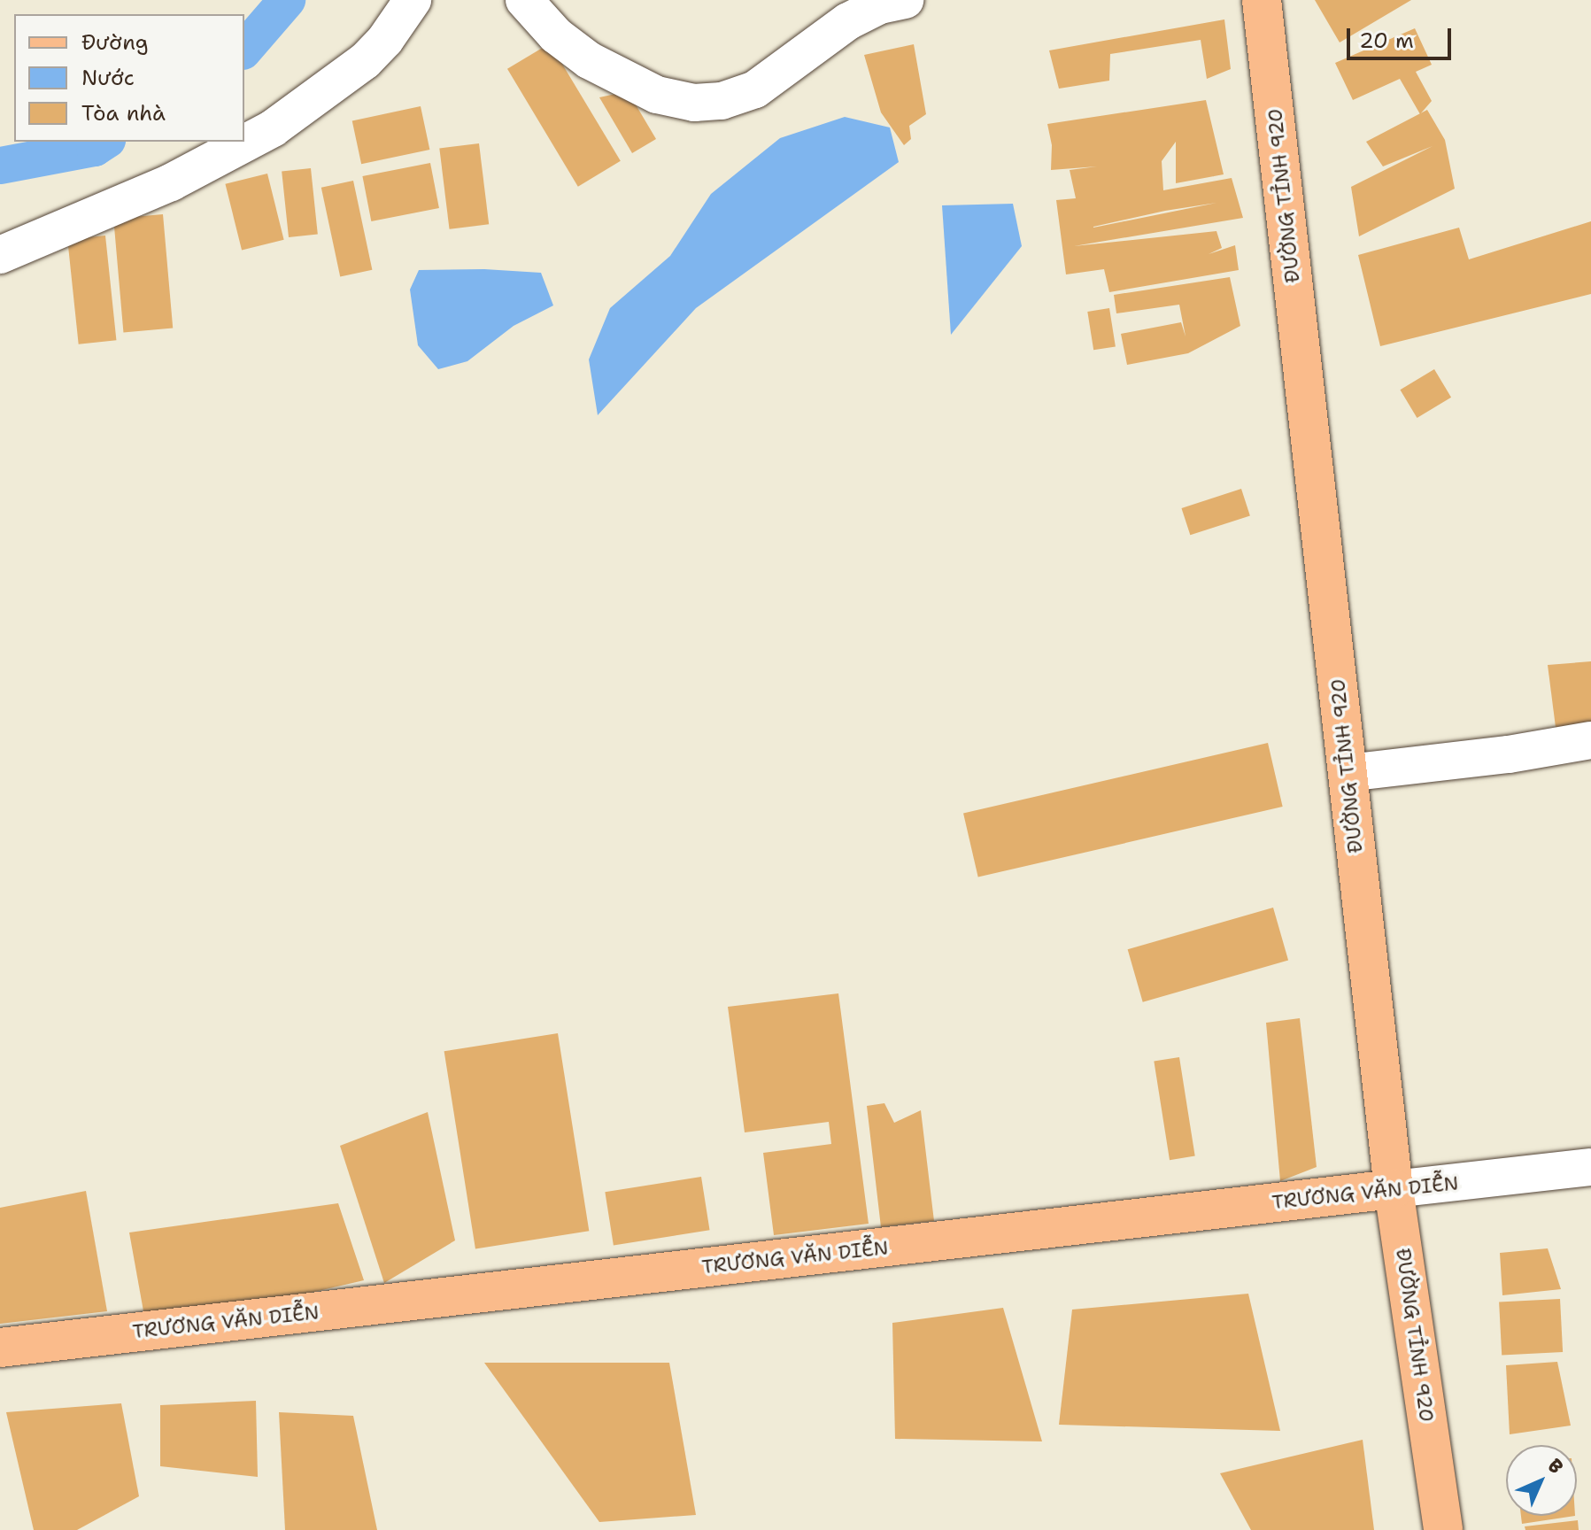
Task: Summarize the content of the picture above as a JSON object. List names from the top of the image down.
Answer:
{
  "streets": {
    "main road": ["ĐƯỜNG TỈNH 920", "TRƯƠNG VĂN DIỄN"]
  },
  "crossings": [
    ["ĐƯỜNG TỈNH 920", "TRƯƠNG VĂN DIỄN"]
  ],
  "legend": ["Đường", "Nước", "Tòa nhà"],
  "scale_bar": "20 m",
  "north": "top right"
}
